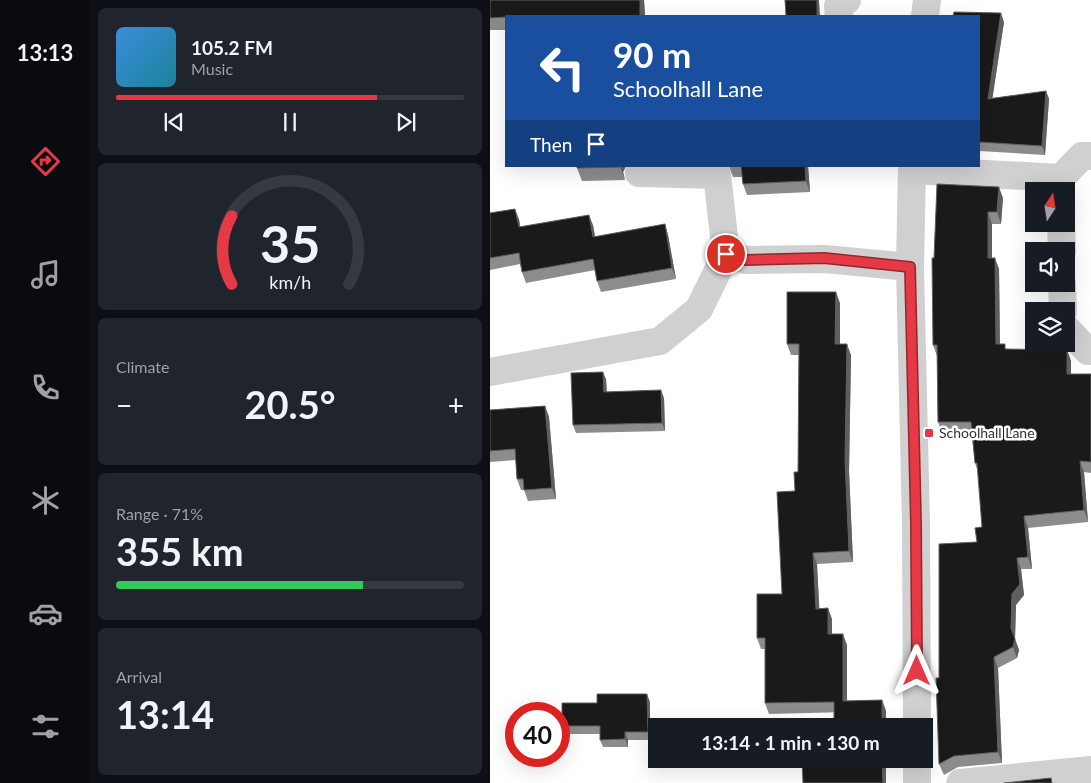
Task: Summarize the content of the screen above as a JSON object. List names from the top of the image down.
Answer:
{
  "places": {
    "transit": ["Schoolhall Lane"]
  },
  "north": "top",
  "page": {
    "tabs": "13:13",
    "turn": ["90 m", "Schoolhall Lane"],
    "song": ["105.2 FM", "Music"],
    "then": "Then",
    "tile": [
      "Climate",
      ["Range · 71%", "355 km"],
      ["Arrival", "13:14"]
    ],
    "heat": ["−", "20.5°", "+"],
    "limit": "40",
    "trip": "13:14 · 1 min · 130 m",
    "gauge": ["35", "km/h"]
  }
}
